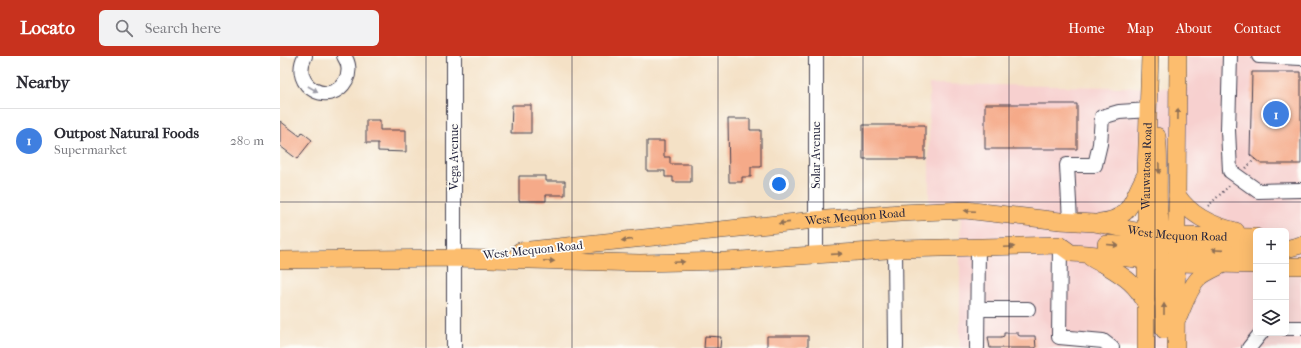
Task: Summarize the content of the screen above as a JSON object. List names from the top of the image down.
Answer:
{
  "streets": {
    "main road": ["Wauwatosa Road", "West Mequon Road"],
    "street": ["Solar Avenue", "Vega Avenue"]
  },
  "crossings": [
    ["Solar Avenue", "West Mequon Road"],
    ["Vega Avenue", "West Mequon Road"],
    ["Wauwatosa Road", "West Mequon Road"]
  ],
  "page": {
    "header": "Locato",
    "search": "Search here",
    "nav": [
      "Home",
      "Map",
      "About",
      "Contact"
    ],
    "heading": "Nearby",
    "pins": "1",
    "list": [
      {
        "mark": "1",
        "name": "Outpost Natural Foods",
        "note": "Supermarket",
        "value": "280 m"
      }
    ],
    "map_buttons": ["+", "−"]
  }
}
